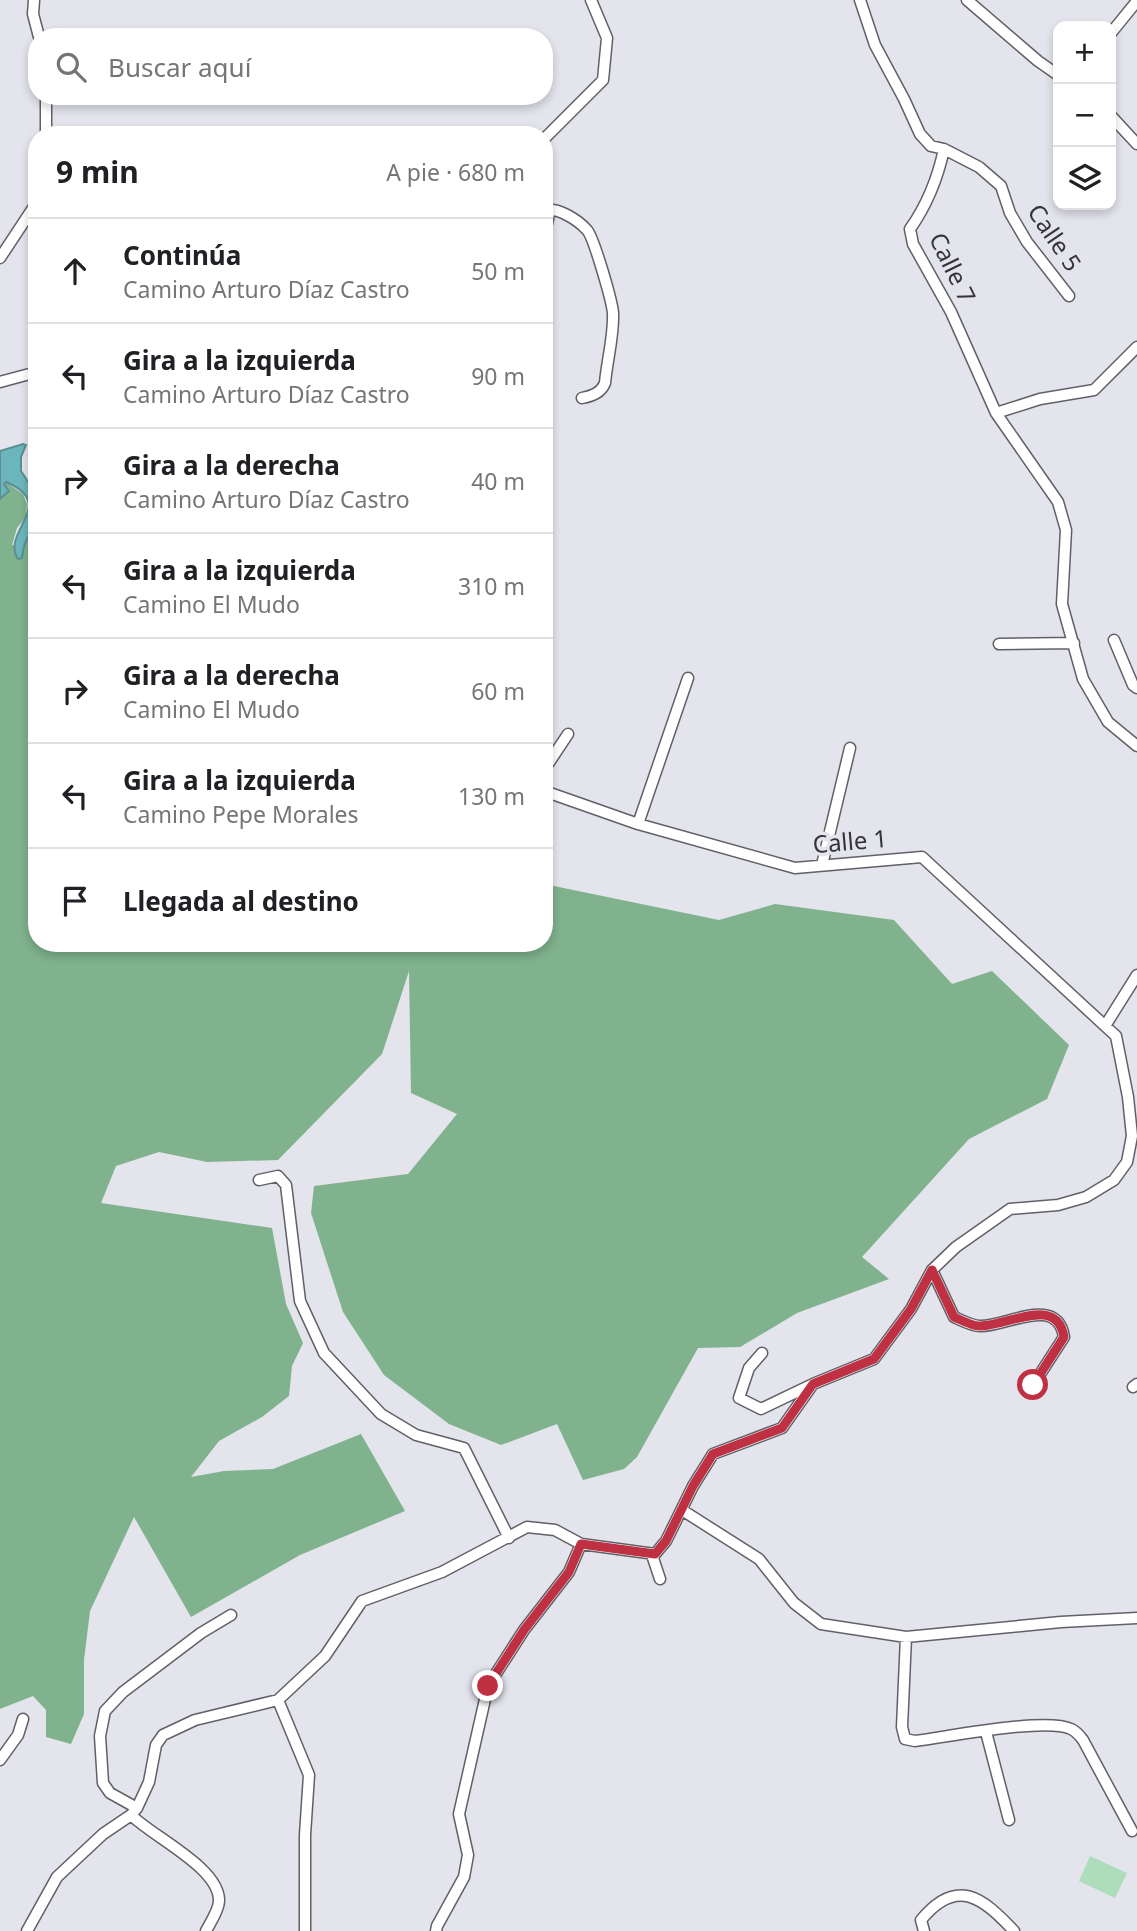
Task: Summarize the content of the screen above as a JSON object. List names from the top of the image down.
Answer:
{
  "streets": {
    "street": ["Calle 5", "Calle 7", "Calle 1"]
  },
  "crossings": [
    ["Calle 5", "Calle 7"]
  ],
  "page": {
    "map_buttons": ["+", "−"],
    "search": "Buscar aquí",
    "heading": ["9 min", "A pie · 680 m"],
    "list": [
      ["Continúa", "Camino Arturo Díaz Castro", "50 m"],
      ["Gira a la izquierda", "Camino Arturo Díaz Castro", "90 m"],
      ["Gira a la derecha", "Camino Arturo Díaz Castro", "40 m"],
      ["Gira a la izquierda", "Camino El Mudo", "310 m"],
      ["Gira a la derecha", "Camino El Mudo", "60 m"],
      ["Gira a la izquierda", "Camino Pepe Morales", "130 m"],
      "Llegada al destino"
    ]
  }
}
